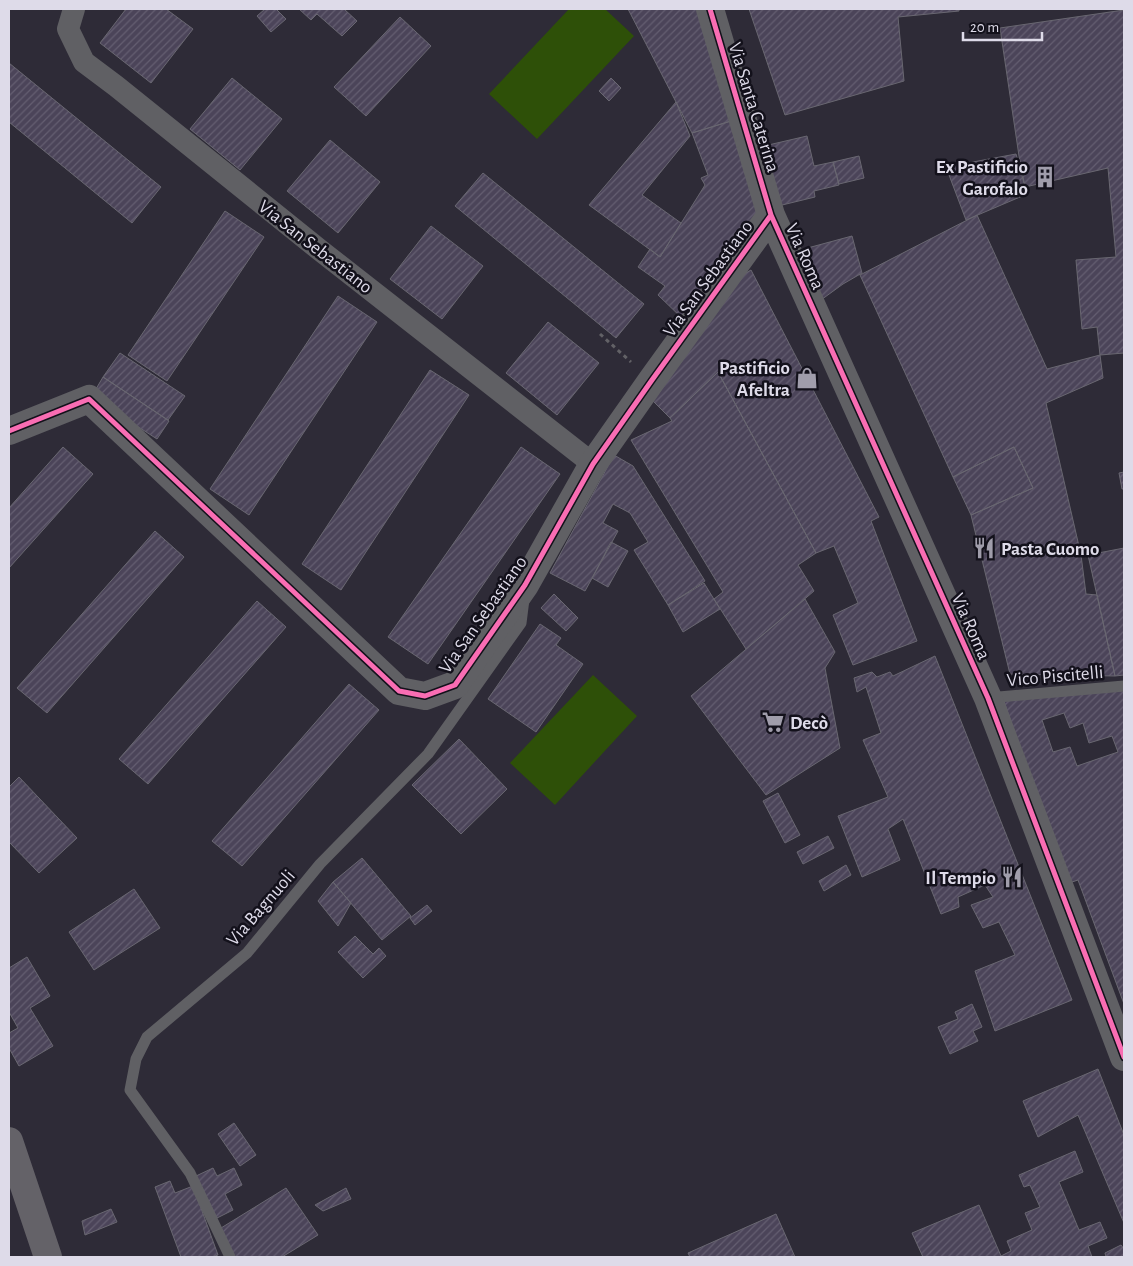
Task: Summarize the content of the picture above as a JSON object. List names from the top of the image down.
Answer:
{
  "streets": {
    "street": ["Via Santa Caterina", "Via San Sebastiano", "Via Roma"],
    "lane": ["Vico Piscitelli", "Via Bagnuoli"]
  },
  "crossings": [
    ["Via Santa Caterina", "Via San Sebastiano"],
    ["Via Santa Caterina", "Via Roma"],
    ["Via San Sebastiano", "Via Roma"],
    ["Via San Sebastiano", "Via Bagnuoli"],
    ["Via Roma", "Vico Piscitelli"]
  ],
  "places": {
    "building": ["Ex Pastificio Garofalo"],
    "shop": ["Pastificio Afeltra"],
    "restaurant": ["Pasta Cuomo", "Il Tempio"],
    "supermarket": ["Decò"]
  },
  "scale_bar": "20 m"
}
